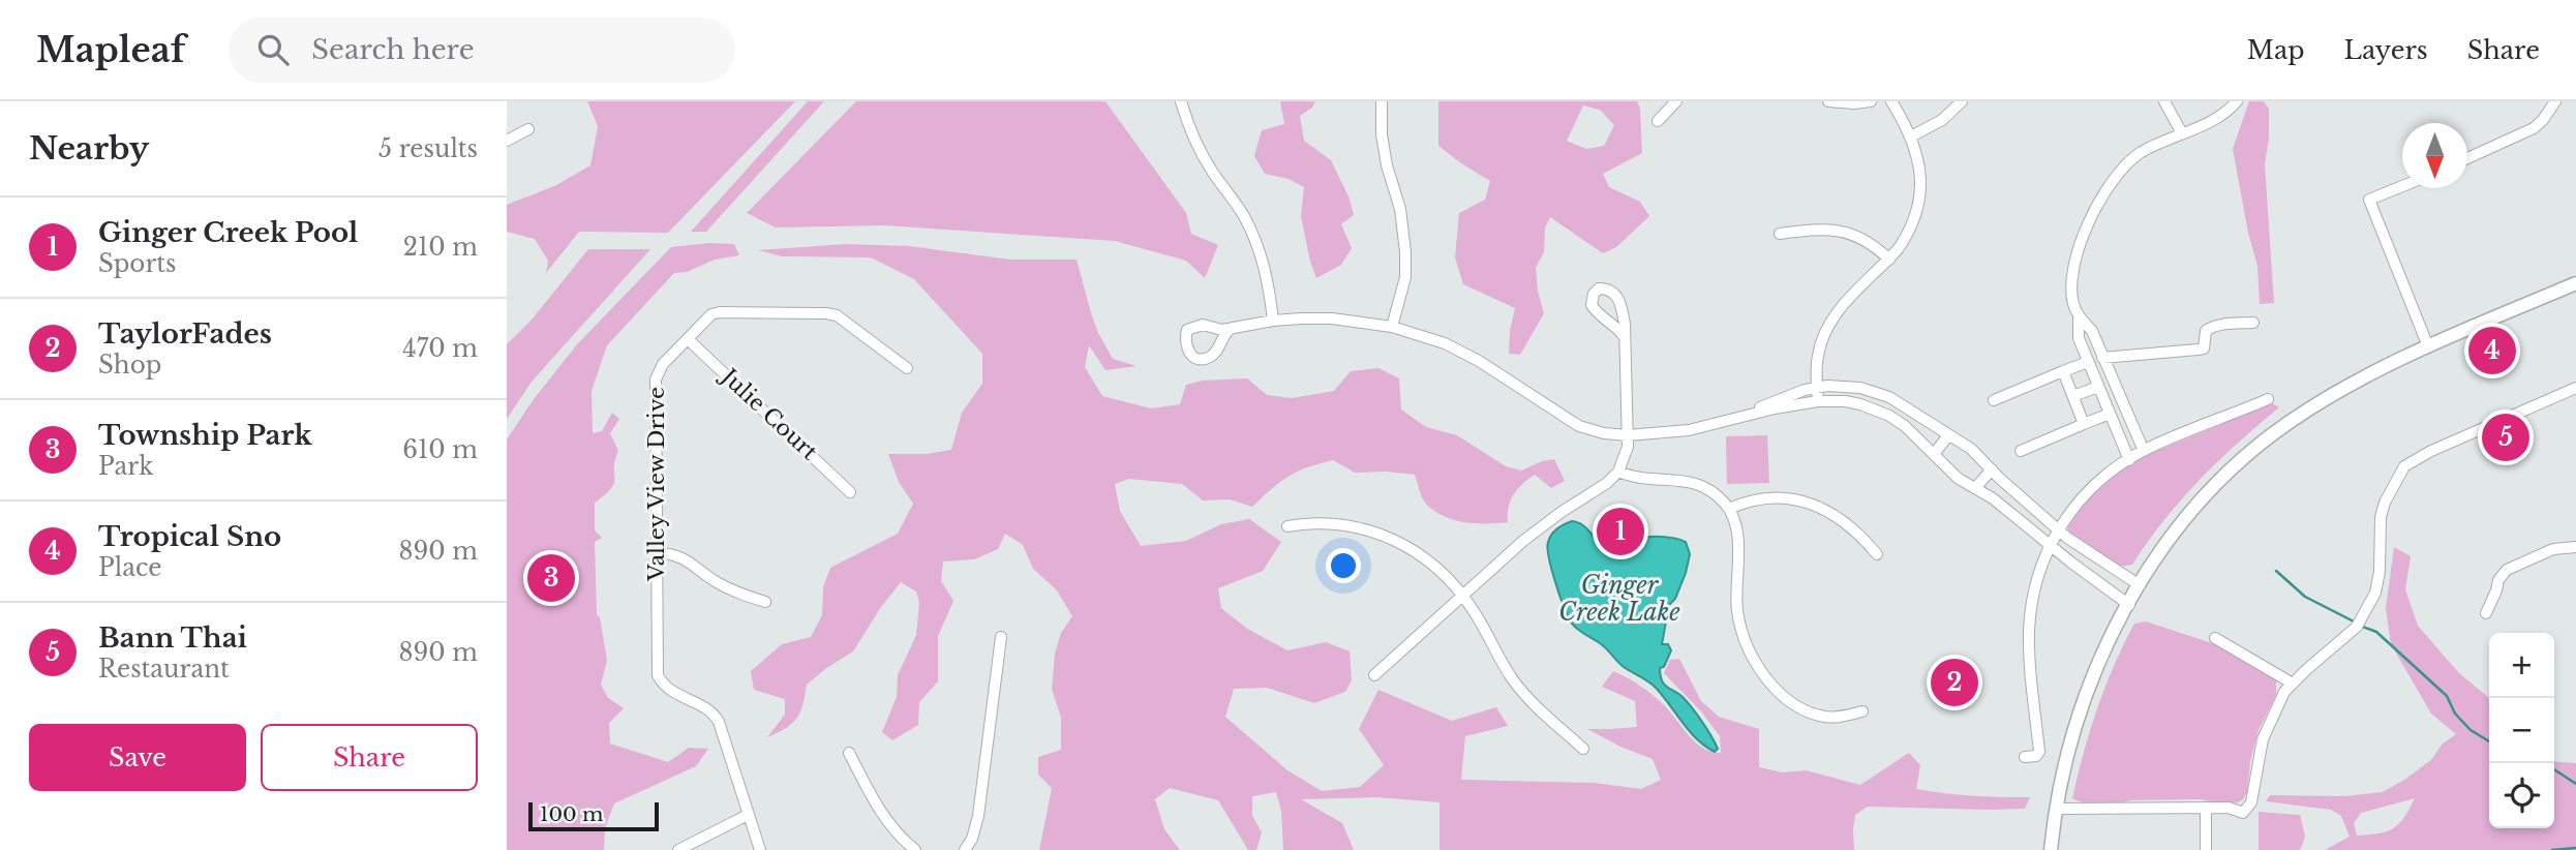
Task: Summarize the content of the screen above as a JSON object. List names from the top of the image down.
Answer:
{
  "streets": {
    "street": ["Julie Court", "Valley View Drive"]
  },
  "crossings": [
    ["Julie Court", "Valley View Drive"]
  ],
  "water": ["Ginger Creek Lake"],
  "scale_bar": "100 m",
  "north": "bottom",
  "page": {
    "header": "Mapleaf",
    "search": "Search here",
    "nav": ["Map", "Layers", "Share"],
    "heading": ["Nearby", "5 results"],
    "list": [
      {
        "mark": "1",
        "name": "Ginger Creek Pool",
        "note": "Sports",
        "value": "210 m"
      },
      {
        "mark": "2",
        "name": "TaylorFades",
        "note": "Shop",
        "value": "470 m"
      },
      {
        "mark": "3",
        "name": "Township Park",
        "note": "Park",
        "value": "610 m"
      },
      {
        "mark": "4",
        "name": "Tropical Sno",
        "note": "Place",
        "value": "890 m"
      },
      {
        "mark": "5",
        "name": "Bann Thai",
        "note": "Restaurant",
        "value": "890 m"
      }
    ],
    "pins": [
      "4",
      "5",
      "1",
      "3",
      "2"
    ],
    "map_buttons": ["+", "−"],
    "buttons": ["Save", "Share"],
    "scale": "100 m"
  }
}
